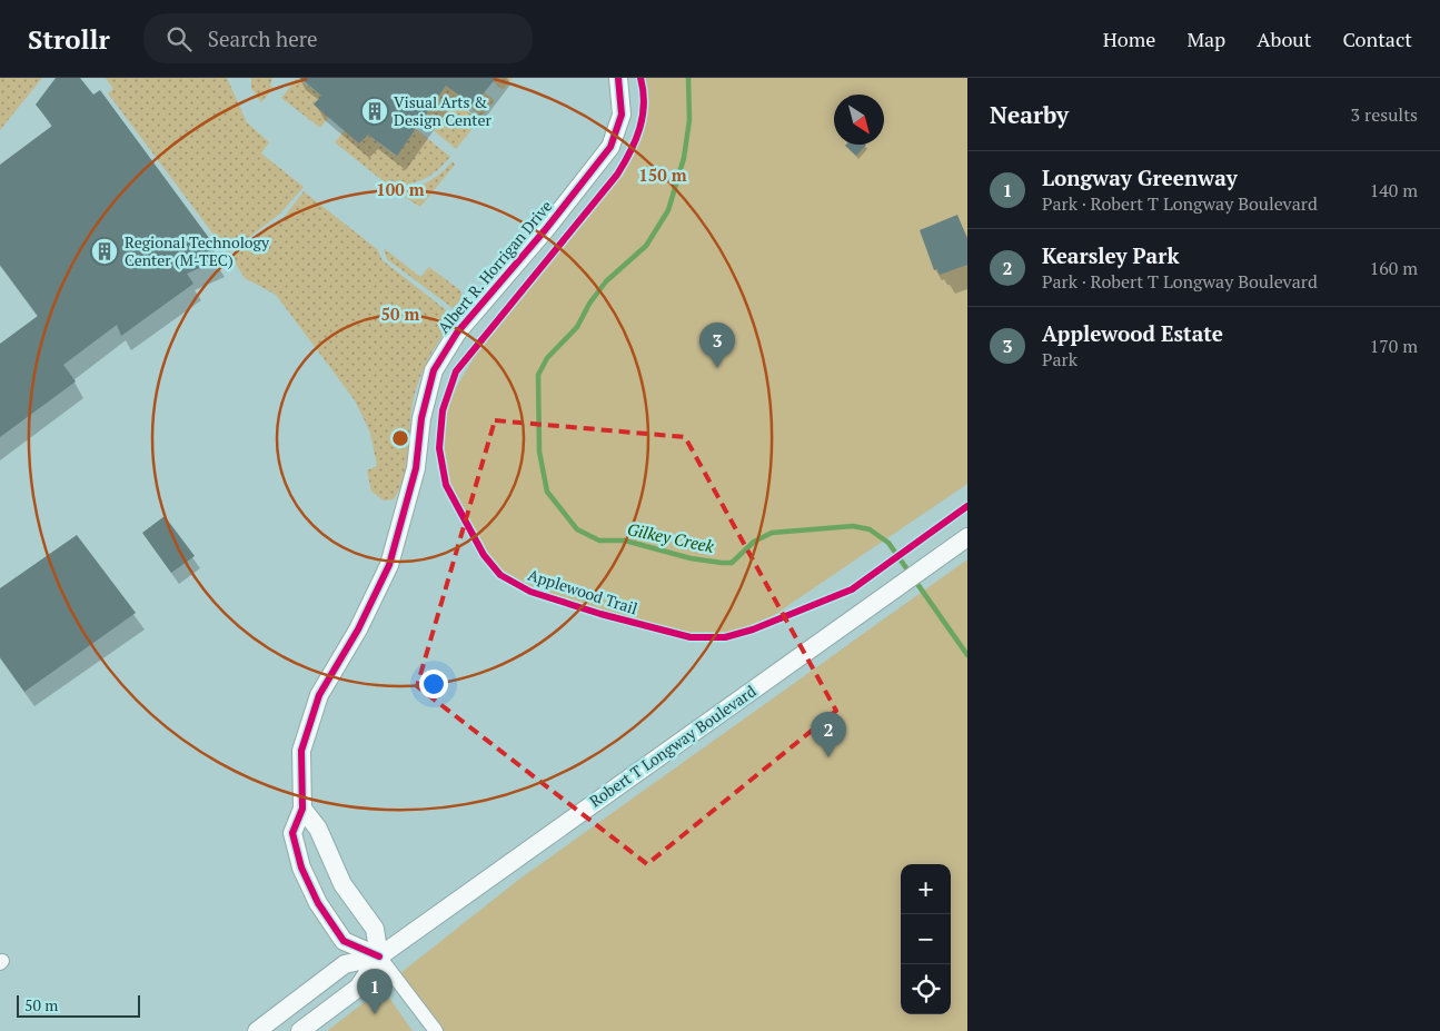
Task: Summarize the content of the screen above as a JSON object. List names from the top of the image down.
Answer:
{
  "streets": {
    "street": ["Albert R. Horrigan Drive", "Robert T Longway Boulevard"],
    "cycle path": ["Applewood Trail"]
  },
  "crossings": [
    ["Albert R. Horrigan Drive", "Robert T Longway Boulevard"]
  ],
  "water": ["Gilkey Creek"],
  "places": {
    "building": ["Visual Arts & Design Center", "Regional Technology Center (M-TEC)"]
  },
  "scale_bar": "50 m",
  "north": "bottom right",
  "page": {
    "header": "Strollr",
    "search": "Search here",
    "nav": [
      "Home",
      "Map",
      "About",
      "Contact"
    ],
    "heading": ["Nearby", "3 results"],
    "list": [
      {
        "mark": "1",
        "name": "Longway Greenway",
        "note": "Park · Robert T Longway Boulevard",
        "value": "140 m"
      },
      {
        "mark": "2",
        "name": "Kearsley Park",
        "note": "Park · Robert T Longway Boulevard",
        "value": "160 m"
      },
      {
        "mark": "3",
        "name": "Applewood Estate",
        "note": "Park",
        "value": "170 m"
      }
    ],
    "pins": ["3", "2", "1"],
    "map_buttons": ["+", "−"],
    "scale": "50 m"
  },
  "rings": ["150 m", "100 m", "50 m"]
}
